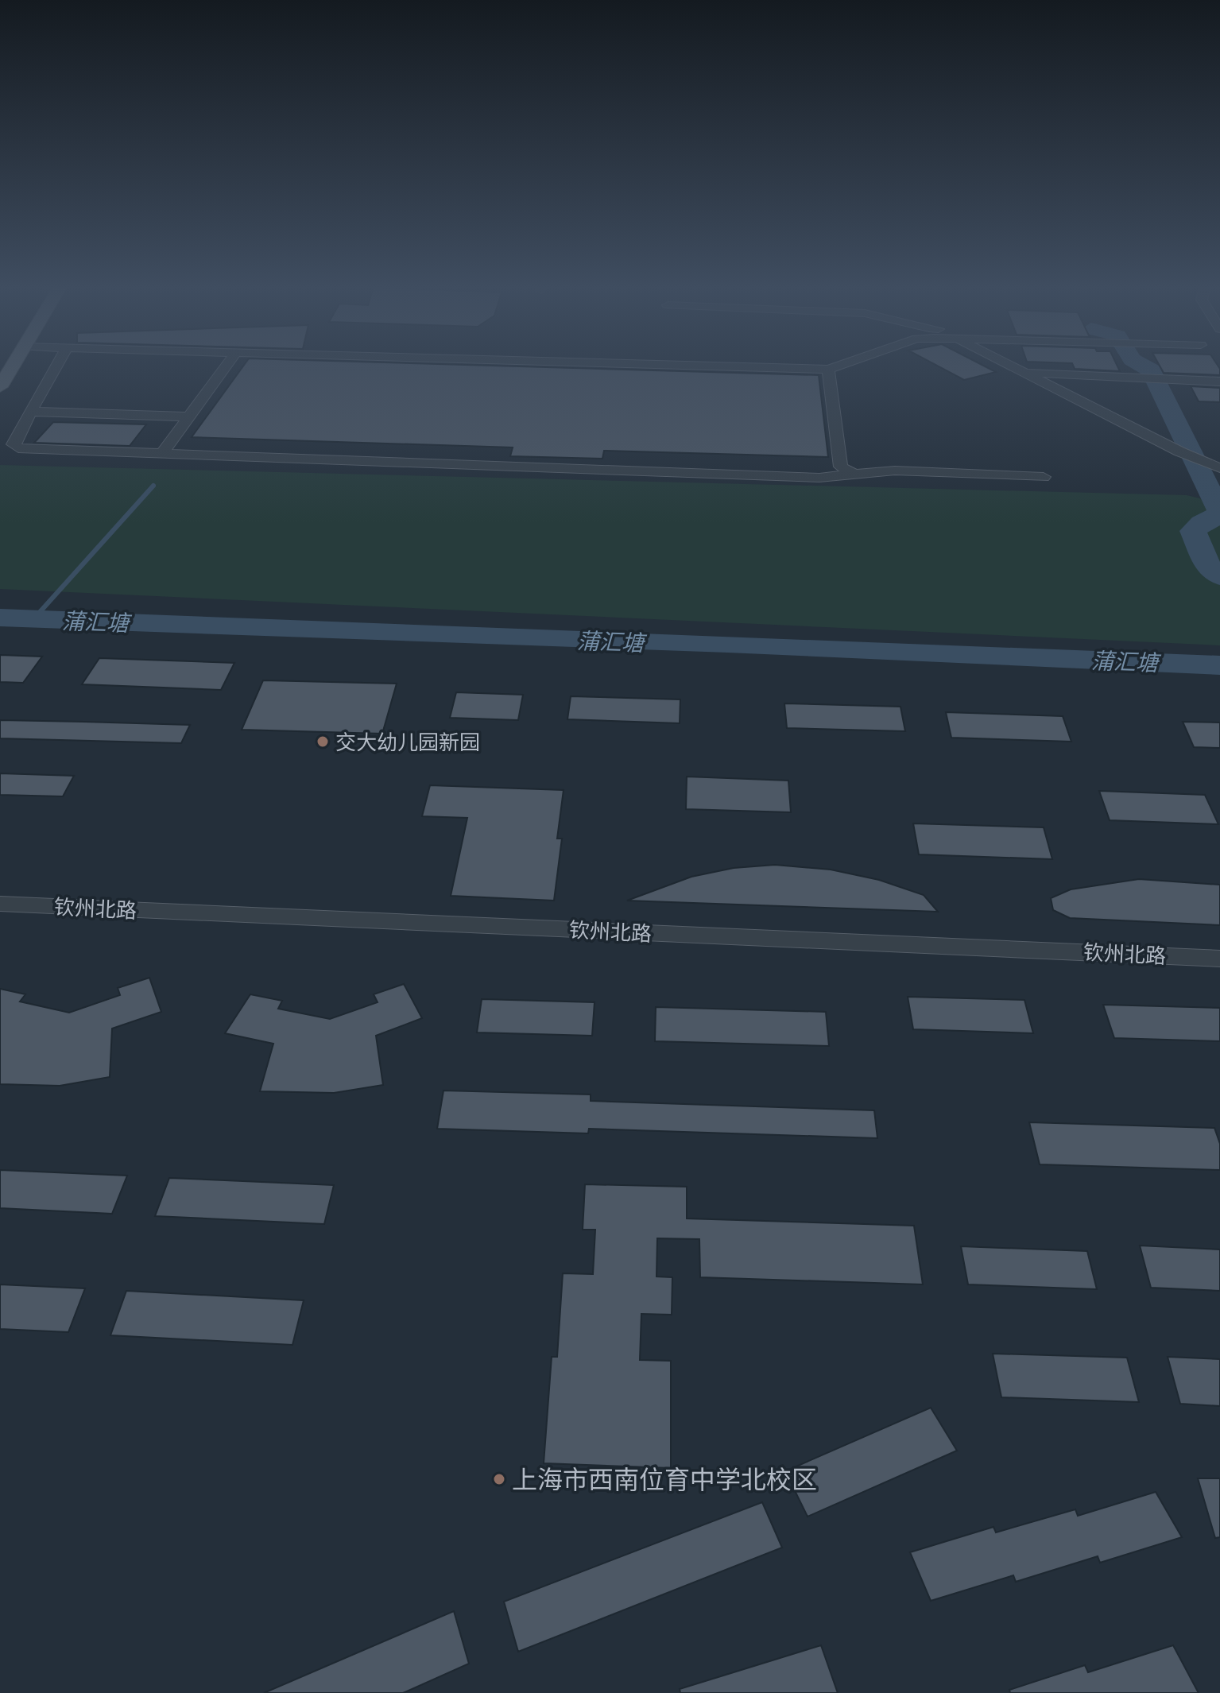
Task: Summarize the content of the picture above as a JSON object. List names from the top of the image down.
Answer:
{
  "streets": {
    "street": ["钦州北路"]
  },
  "water": ["蒲汇塘"],
  "places": ["交大幼儿园新园", "上海市西南位育中学北校区"]
}
